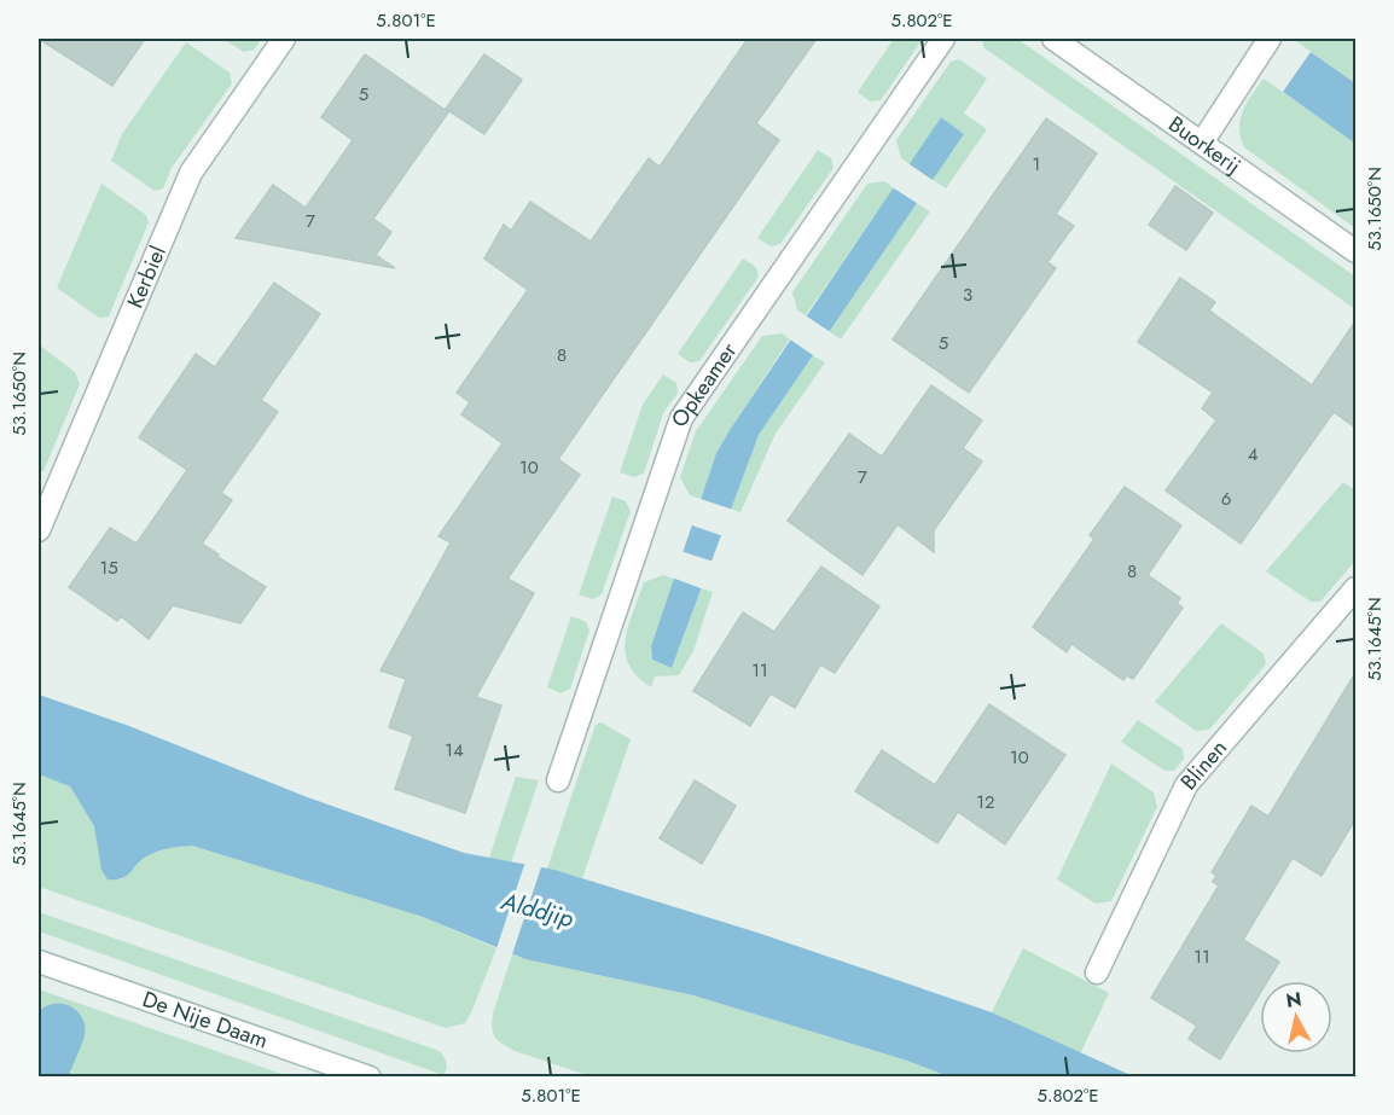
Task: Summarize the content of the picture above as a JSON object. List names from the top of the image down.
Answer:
{
  "streets": {
    "street": [
      "Buorkerij",
      "Kerbiel",
      "Opkeamer",
      "Blinen",
      "De Nije Daam"
    ]
  },
  "water": ["Alddjip"],
  "house_numbers": [
    "5",
    "1",
    "7",
    "3",
    "5",
    "8",
    "4",
    "10",
    "7",
    "6",
    "15",
    "8",
    "11",
    "14",
    "10",
    "12",
    "11"
  ],
  "north": "top",
  "coordinates": [
    "5.801°E",
    "5.802°E",
    "53.1650°N",
    "53.1645°N"
  ]
}
